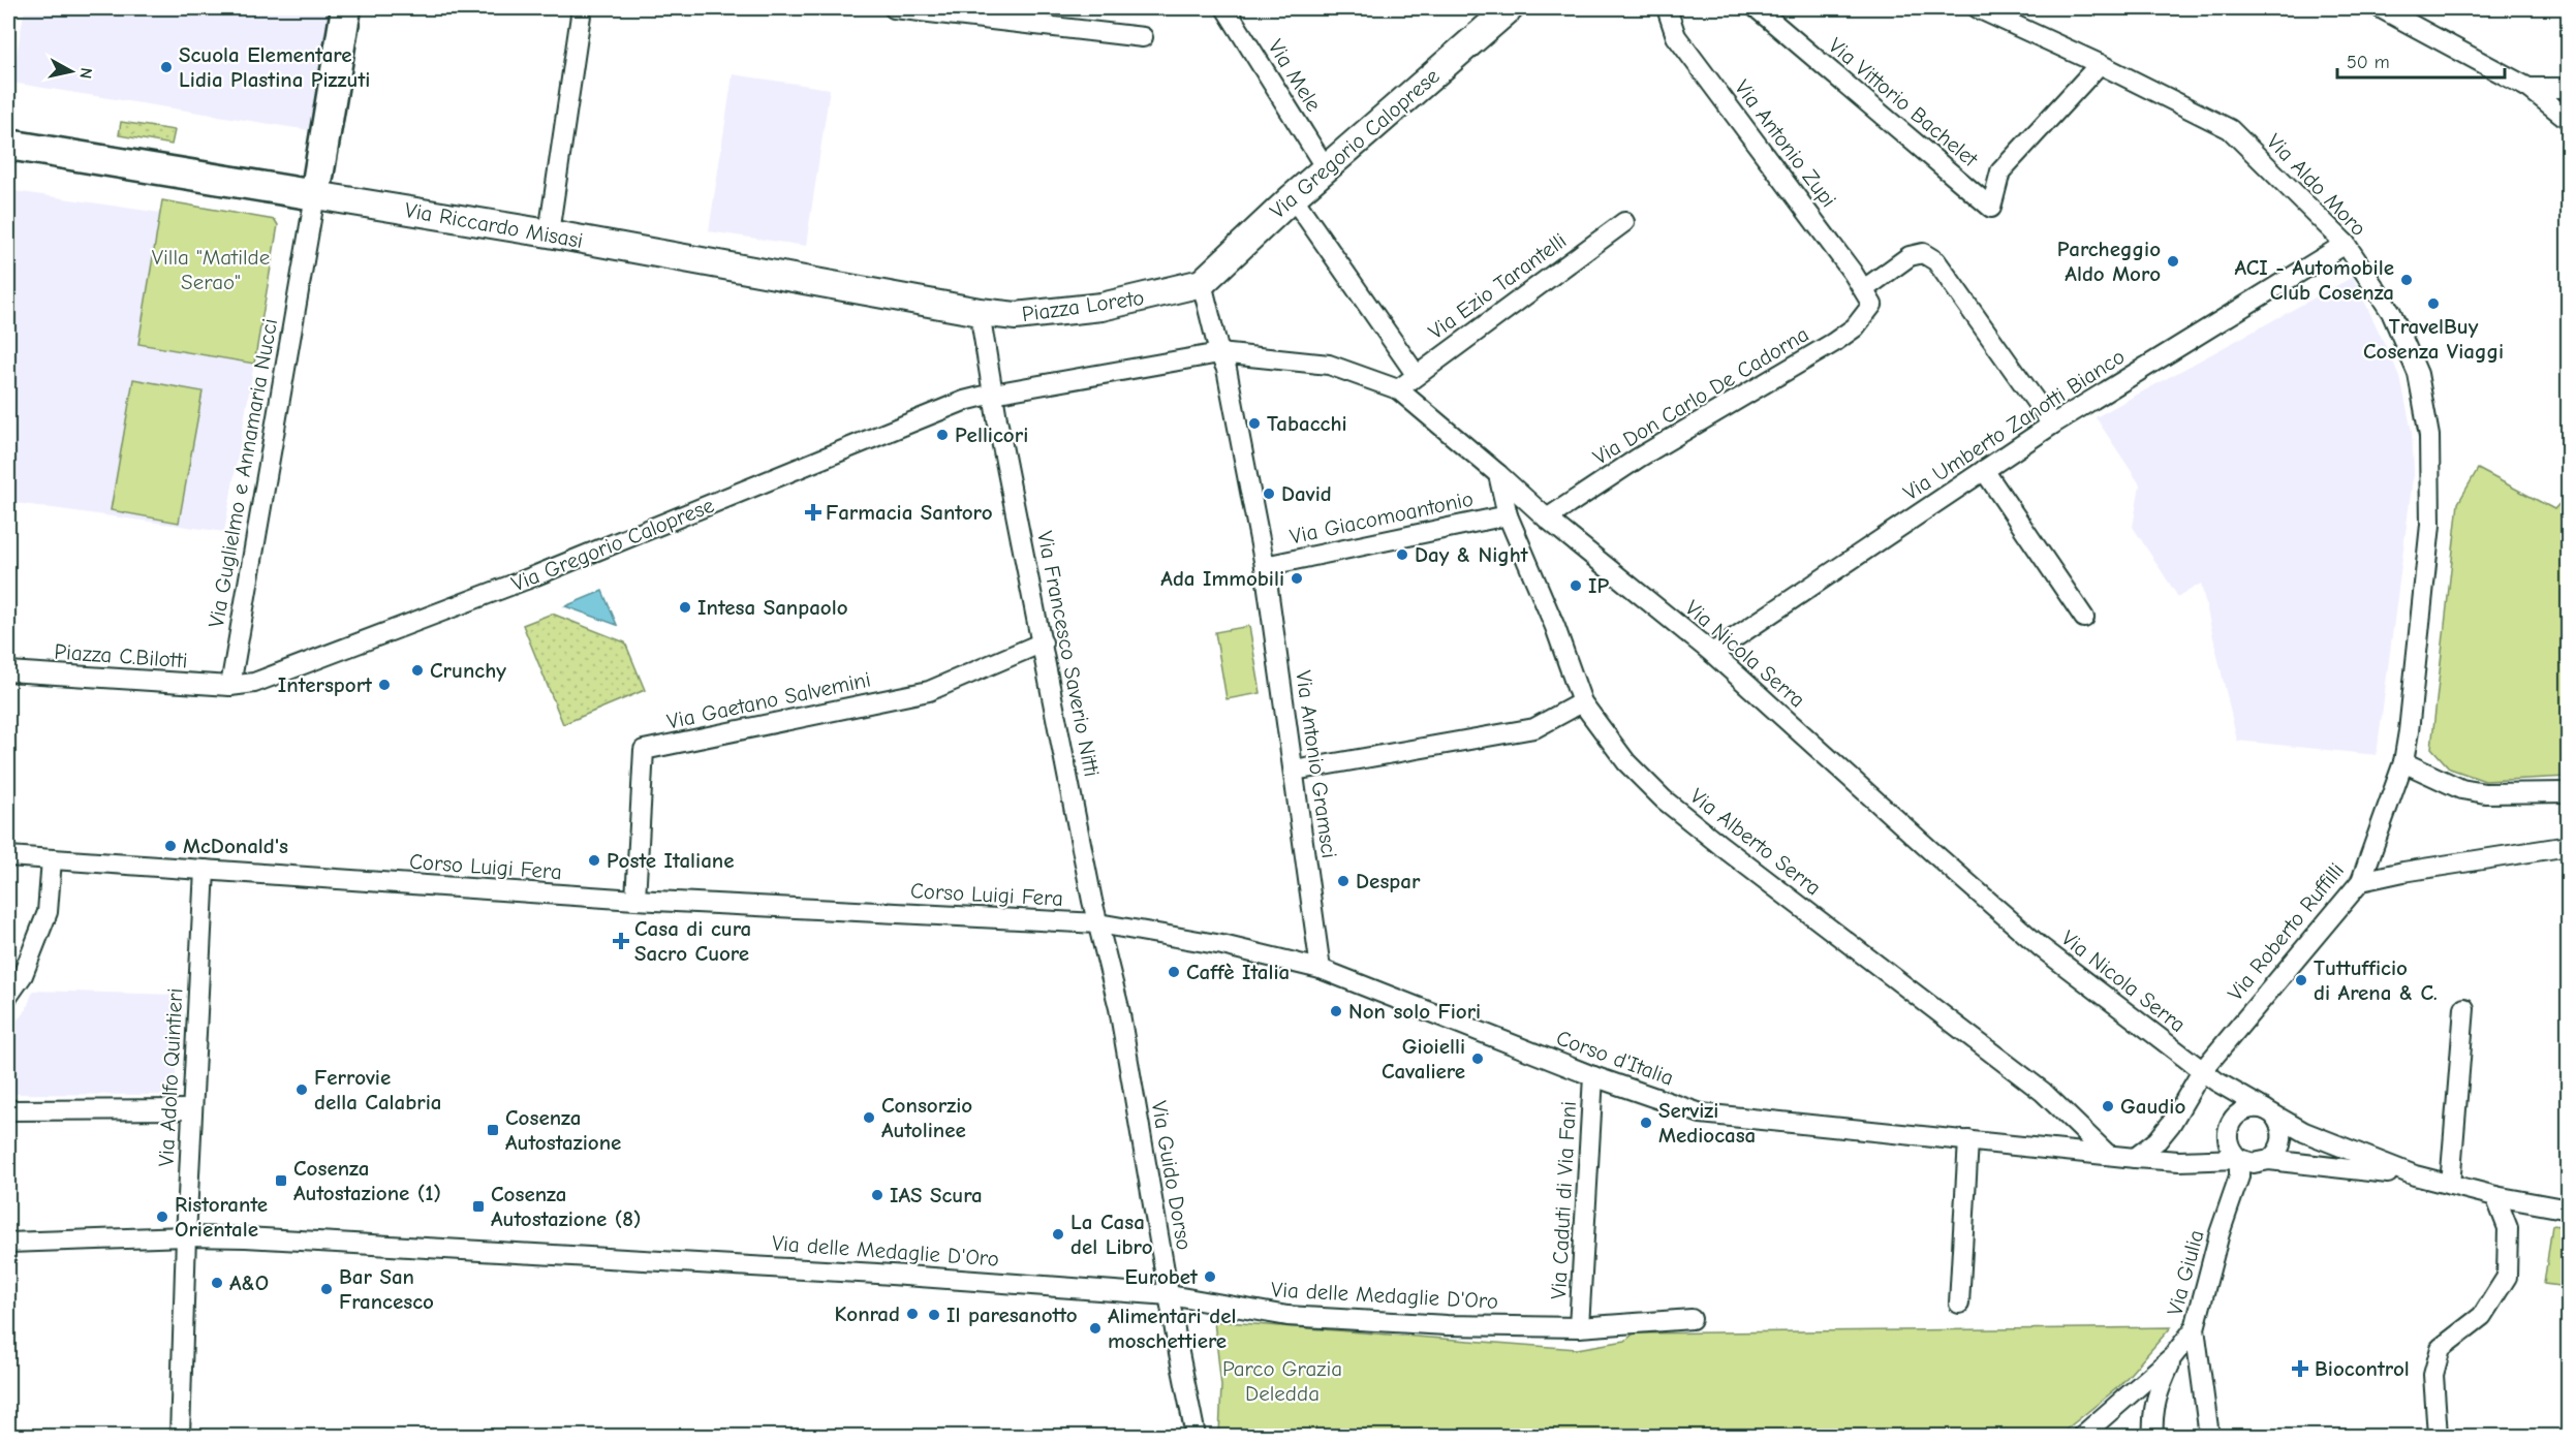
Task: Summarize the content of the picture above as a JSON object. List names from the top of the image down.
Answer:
{
  "streets": {
    "main road": ["Via Riccardo Misasi"],
    "street": [
      "Via Mele",
      "Via Vittorio Bachelet",
      "Via Gregorio Caloprese",
      "Via Antonio Zupi",
      "Via Aldo Moro",
      "Via Ezio Tarantelli",
      "Piazza Loreto",
      "Via Don Carlo De Cadorna",
      "Via Umberto Zanotti Bianco",
      "Via Guglielmo e Annamaria Nucci",
      "Via Giacomoantonio",
      "Via Francesco Saverio Nitti",
      "Via Nicola Serra",
      "Piazza C.Bilotti",
      "Via Gaetano Salvemini",
      "Via Antonio Gramsci",
      "Via Alberto Serra",
      "Corso Luigi Fera",
      "Via Roberto Ruffilli",
      "Corso d'Italia",
      "Via Adolfo Quintieri",
      "Via Guido Dorso",
      "Via Caduti di Via Fani",
      "Via delle Medaglie D'Oro",
      "Via Giulia"
    ]
  },
  "crossings": [
    ["Via Mele", "Via Gregorio Caloprese"],
    ["Via Vittorio Bachelet", "Via Aldo Moro"],
    ["Via Gregorio Caloprese", "Piazza Loreto"],
    ["Via Gregorio Caloprese", "Via Guglielmo e Annamaria Nucci"],
    ["Via Gregorio Caloprese", "Via Francesco Saverio Nitti"],
    ["Via Gregorio Caloprese", "Piazza C.Bilotti"],
    ["Via Antonio Zupi", "Via Don Carlo De Cadorna"],
    ["Via Aldo Moro", "Via Umberto Zanotti Bianco"],
    ["Via Aldo Moro", "Via Roberto Ruffilli"],
    ["Via Riccardo Misasi", "Piazza Loreto"],
    ["Via Riccardo Misasi", "Via Guglielmo e Annamaria Nucci"],
    ["Via Ezio Tarantelli", "Via Nicola Serra"],
    ["Via Don Carlo De Cadorna", "Via Umberto Zanotti Bianco"],
    ["Via Don Carlo De Cadorna", "Via Nicola Serra"],
    ["Via Umberto Zanotti Bianco", "Via Nicola Serra"],
    ["Via Guglielmo e Annamaria Nucci", "Piazza C.Bilotti"],
    ["Via Giacomoantonio", "Via Antonio Gramsci"],
    ["Via Giacomoantonio", "Via Alberto Serra"],
    ["Via Francesco Saverio Nitti", "Via Gaetano Salvemini"],
    ["Via Francesco Saverio Nitti", "Corso Luigi Fera"],
    ["Via Francesco Saverio Nitti", "Corso d'Italia"],
    ["Via Francesco Saverio Nitti", "Via Guido Dorso"],
    ["Via Nicola Serra", "Via Alberto Serra"],
    ["Via Nicola Serra", "Via Roberto Ruffilli"],
    ["Via Nicola Serra", "Corso d'Italia"],
    ["Via Nicola Serra", "Via Giulia"],
    ["Via Gaetano Salvemini", "Corso Luigi Fera"],
    ["Via Antonio Gramsci", "Corso d'Italia"],
    ["Via Alberto Serra", "Corso d'Italia"],
    ["Corso Luigi Fera", "Corso d'Italia"],
    ["Corso Luigi Fera", "Via Adolfo Quintieri"],
    ["Corso Luigi Fera", "Via Guido Dorso"],
    ["Via Roberto Ruffilli", "Corso d'Italia"],
    ["Corso d'Italia", "Via Guido Dorso"],
    ["Corso d'Italia", "Via Caduti di Via Fani"],
    ["Corso d'Italia", "Via Giulia"],
    ["Via Adolfo Quintieri", "Via delle Medaglie D'Oro"],
    ["Via Guido Dorso", "Via delle Medaglie D'Oro"],
    ["Via Caduti di Via Fani", "Via delle Medaglie D'Oro"]
  ],
  "parks": ["Villa \"Matilde Serao\"", "Parco Grazia Deledda"],
  "places": {
    "other": [
      "Scuola Elementare Lidia Plastina Pizzuti",
      "Parcheggio Aldo Moro",
      "ACI - Automobile Club Cosenza",
      "TravelBuy Cosenza Viaggi",
      "Tabacchi",
      "Pellicori",
      "David",
      "Day & Night",
      "Ada Immobili",
      "IP",
      "Intesa Sanpaolo",
      "Crunchy",
      "Intersport",
      "McDonald's",
      "Poste Italiane",
      "Despar",
      "Caffè Italia",
      "Tuttufficio di Arena & C.",
      "Non solo Fiori",
      "Gioielli Cavaliere",
      "Ferrovie della Calabria",
      "Gaudio",
      "Consorzio Autolinee",
      "Servizi Mediocasa",
      "IAS Scura",
      "Ristorante Orientale",
      "La Casa del Libro",
      "Eurobet",
      "A&O",
      "Bar San Francesco",
      "Konrad",
      "Il paresanotto",
      "Alimentari del moschettiere"
    ],
    "health": ["Farmacia Santoro", "Casa di cura Sacro Cuore", "Biocontrol"],
    "transit": ["Cosenza Autostazione", "Cosenza Autostazione (1)", "Cosenza Autostazione (8)"]
  },
  "scale_bar": "50 m",
  "north": "right"
}
